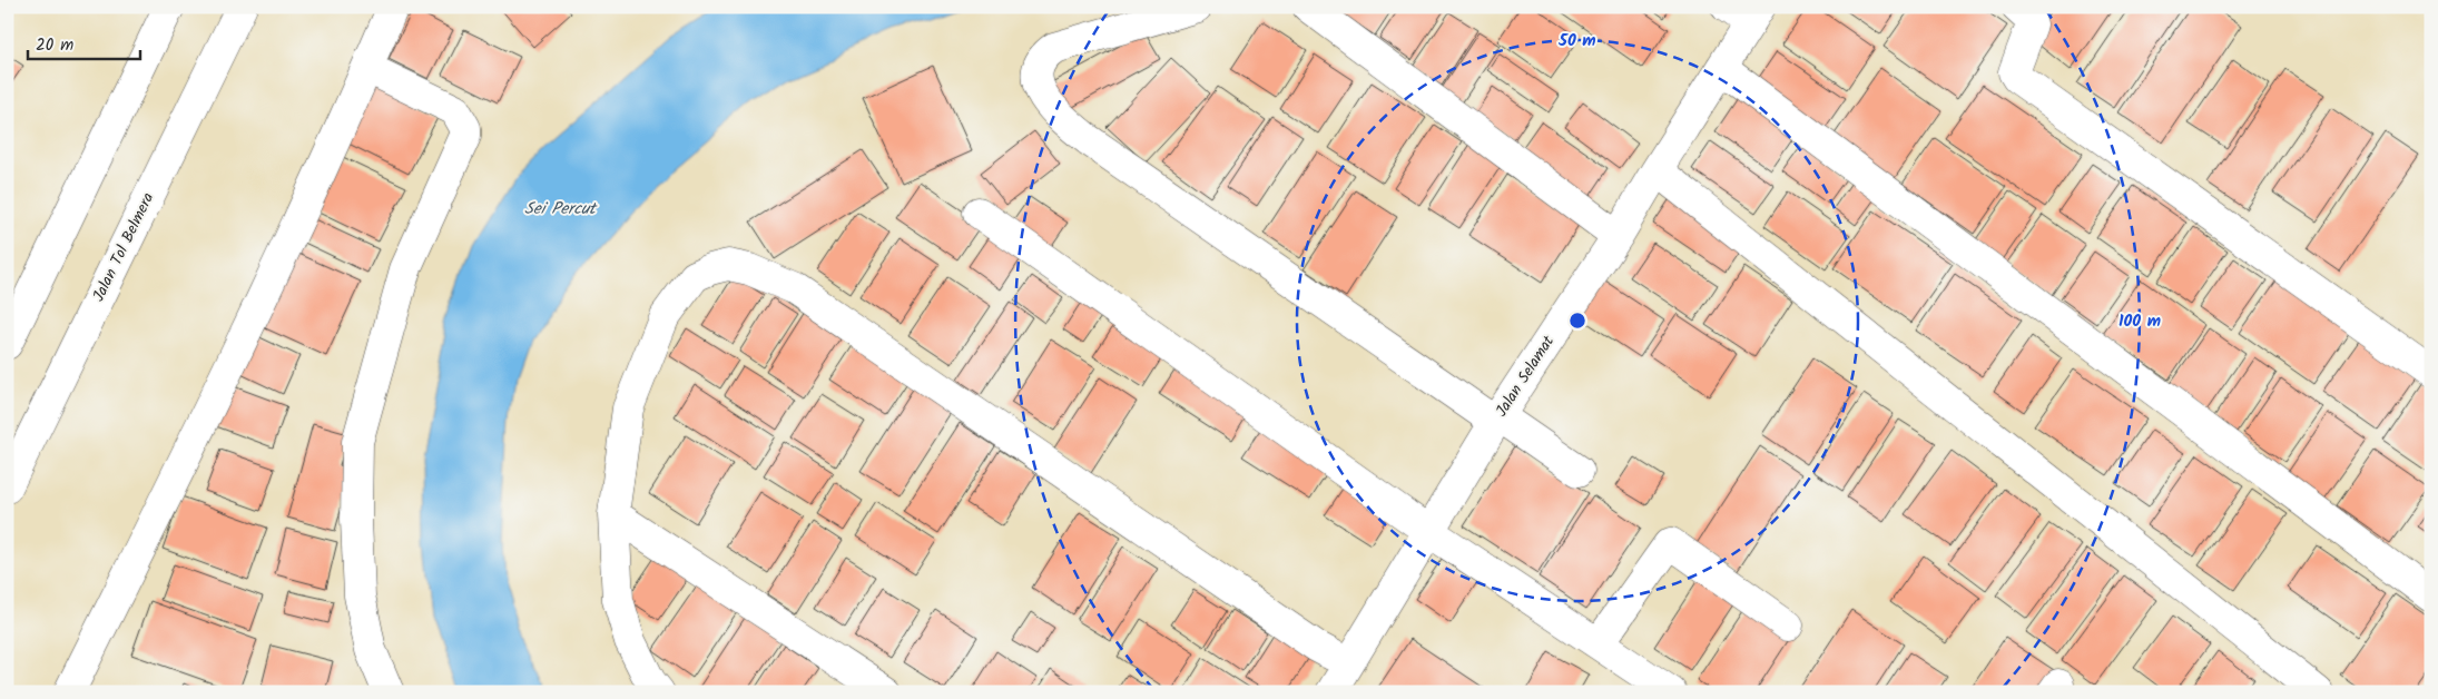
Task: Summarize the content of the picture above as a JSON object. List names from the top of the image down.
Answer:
{
  "streets": {
    "main road": ["Jalan Tol Belmera", "Jalan Selamat"]
  },
  "water": ["Sei Percut"],
  "scale_bar": "20 m",
  "rings": ["50 m", "100 m"]
}
